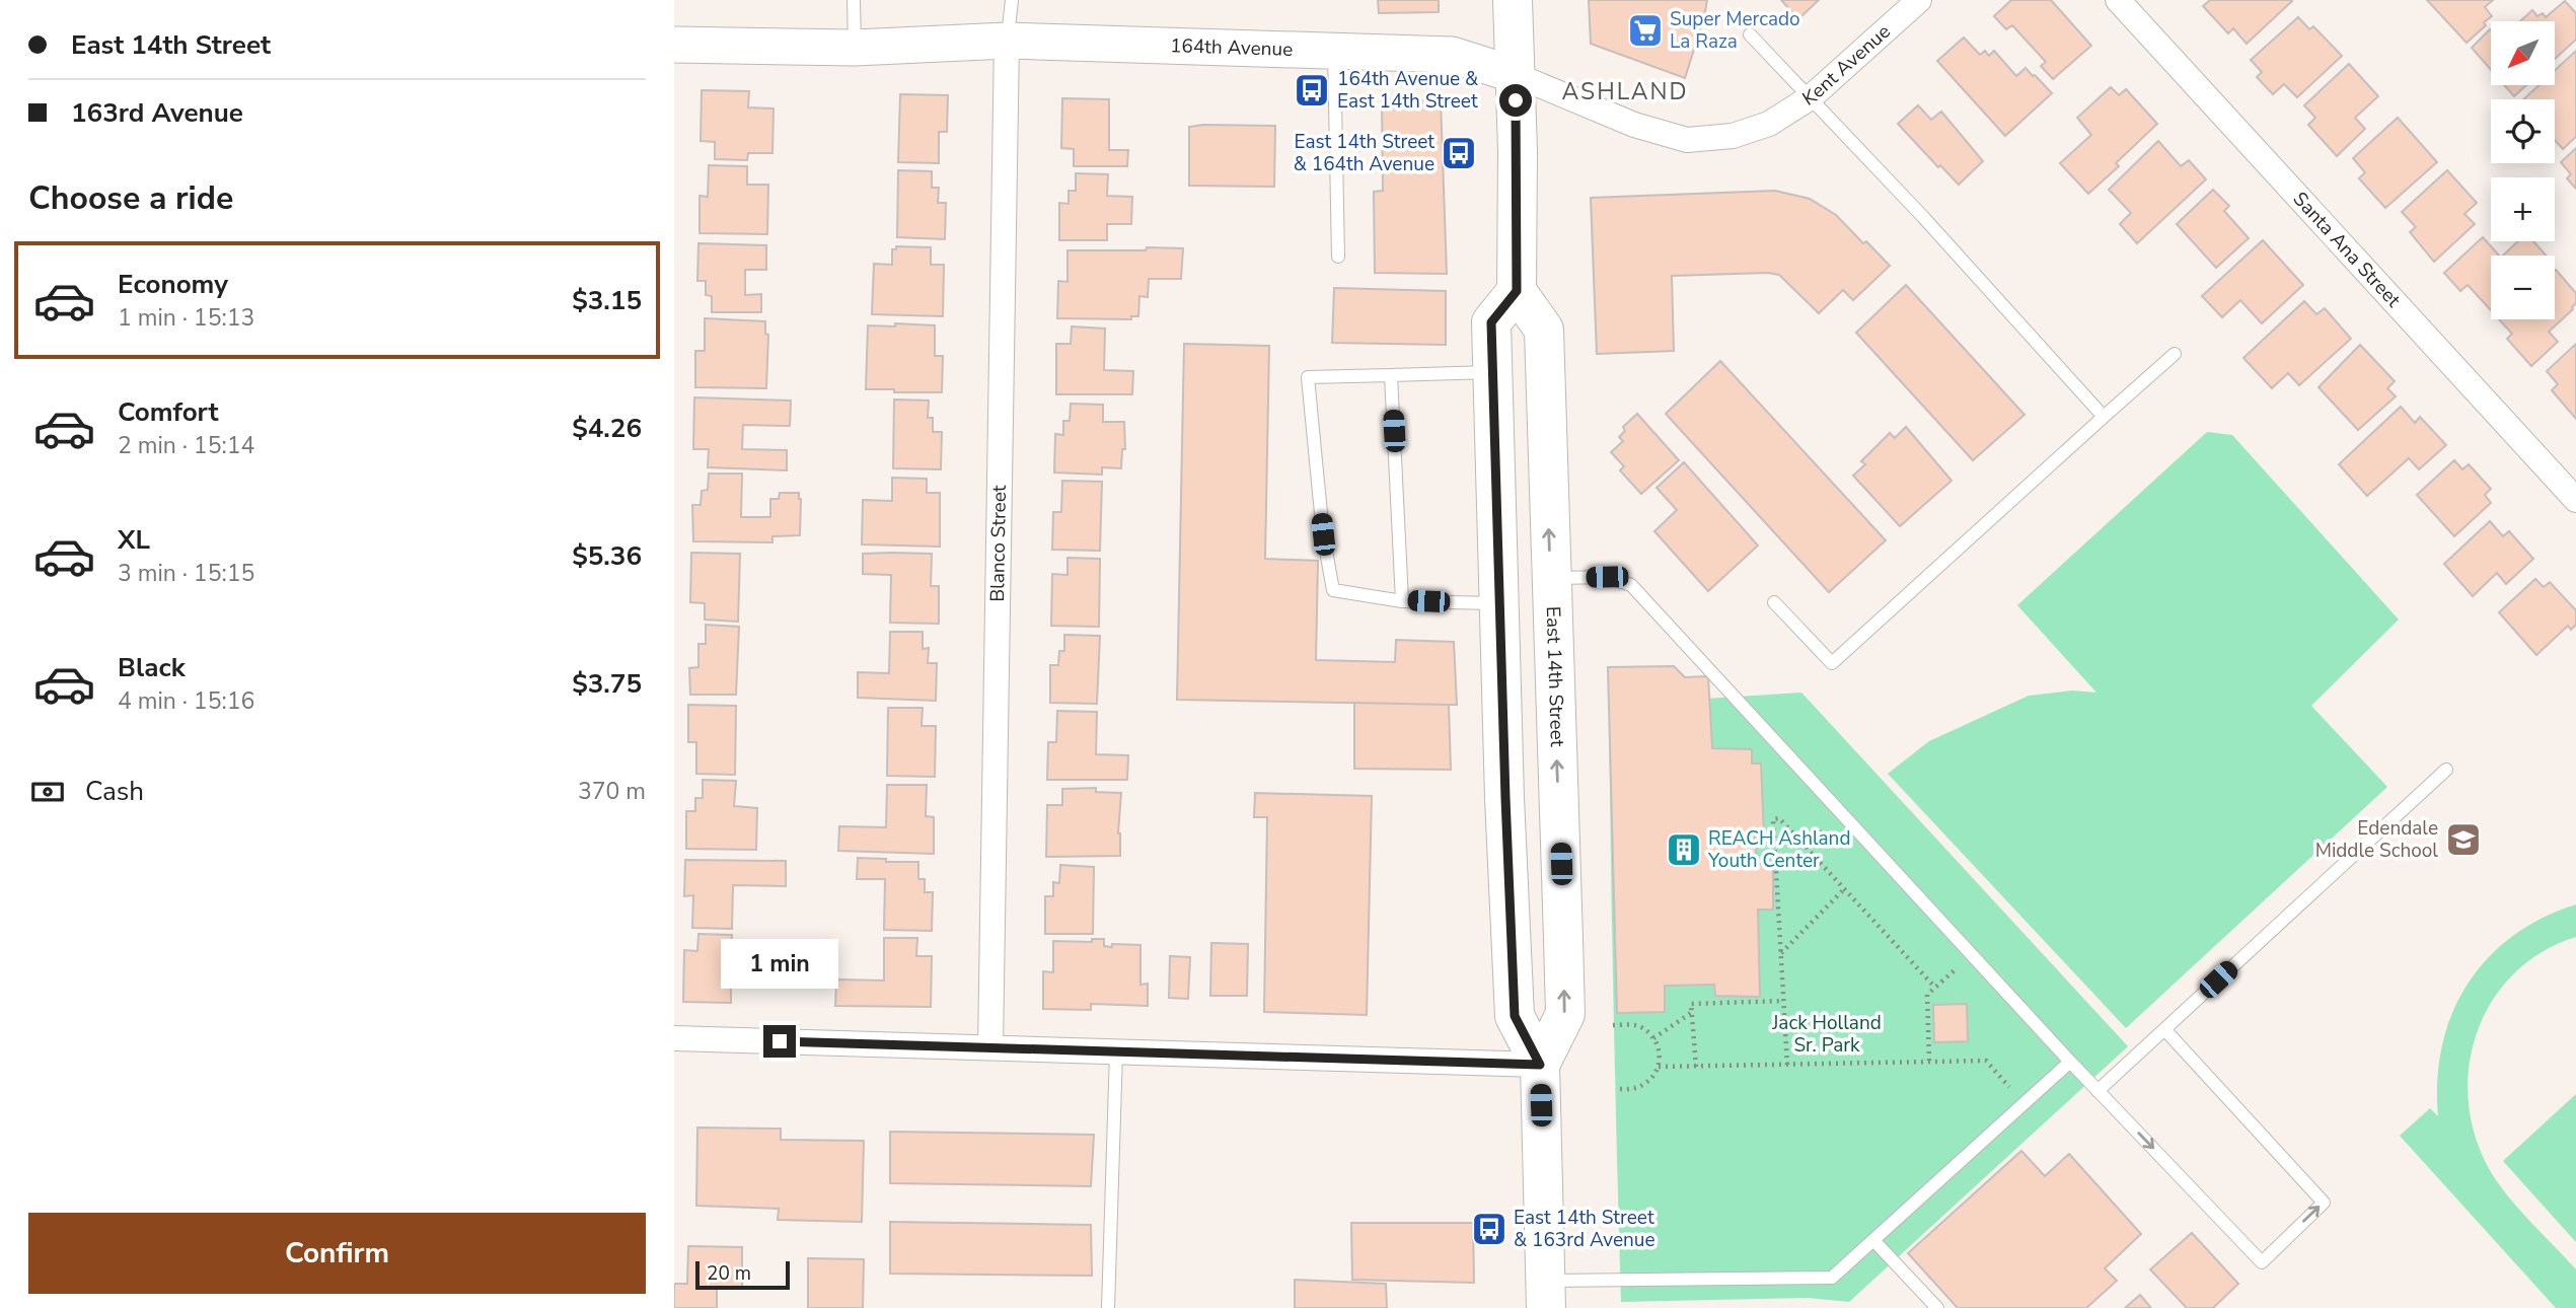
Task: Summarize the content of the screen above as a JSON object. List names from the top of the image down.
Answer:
{
  "streets": {
    "main road": ["East 14th Street"],
    "street": [
      "164th Avenue",
      "Kent Avenue",
      "Santa Ana Street",
      "Blanco Street"
    ]
  },
  "crossings": [
    ["164th Avenue", "Kent Avenue"],
    ["164th Avenue", "Blanco Street"]
  ],
  "districts": ["ASHLAND"],
  "parks": ["Jack Holland Sr. Park"],
  "places": {
    "supermarket": ["Super Mercado La Raza"],
    "bus stop": ["164th Avenue & East 14th Street", "East 14th Street & 164th Avenue", "East 14th Street & 163rd Avenue"],
    "school or university": ["Edendale Middle School"],
    "building": ["REACH Ashland Youth Center"]
  },
  "scale_bar": "20 m",
  "north": "bottom left",
  "page": {
    "banner": ["East 14th Street", "163rd Avenue"],
    "map_buttons": ["+", "−"],
    "heading": "Choose a ride",
    "list": [
      {
        "name": "Economy",
        "note": "1 min · 15:13",
        "value": "$3.15"
      },
      {
        "name": "Comfort",
        "note": "2 min · 15:14",
        "value": "$4.26"
      },
      {
        "name": "XL",
        "note": "3 min · 15:15",
        "value": "$5.36"
      },
      {
        "name": "Black",
        "note": "4 min · 15:16",
        "value": "$3.75"
      }
    ],
    "pay": ["Cash", "370 m"],
    "bubble": "1 min",
    "buttons": "Confirm",
    "scale": "20 m"
  }
}
